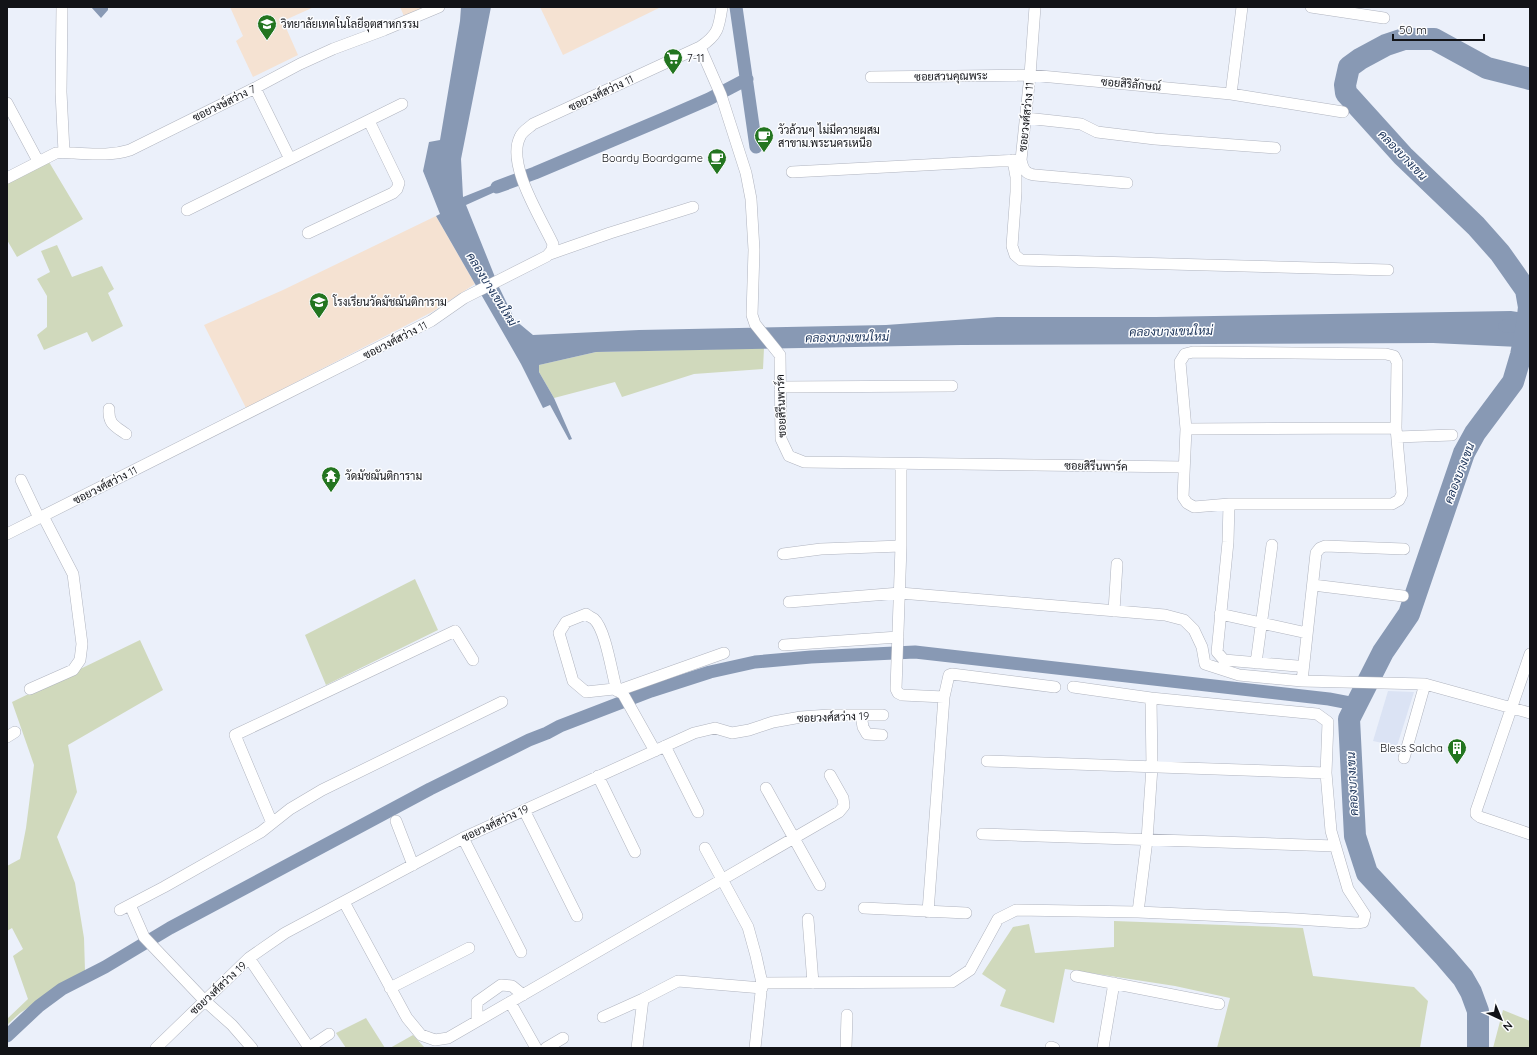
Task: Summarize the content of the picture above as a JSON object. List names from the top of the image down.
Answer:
{
  "streets": {
    "street": [
      "ซอยสวนคุณพระ",
      "ซอยสิริลักษณ์",
      "ซอยวงศ์สว่าง 11",
      "ซอยวงษ์สว่าง 7",
      "ซอยสิรีนพาร์ค",
      "ซอยวงศ์สว่าง 19"
    ]
  },
  "crossings": [
    ["ซอยสวนคุณพระ", "ซอยสิริลักษณ์"],
    ["ซอยสวนคุณพระ", "ซอยวงศ์สว่าง 11"],
    ["ซอยสิริลักษณ์", "ซอยวงศ์สว่าง 11"],
    ["ซอยวงศ์สว่าง 11", "ซอยสิรีนพาร์ค"]
  ],
  "water": ["คลองบางเขน", "คลองบางเขนใหม่"],
  "places": {
    "school or university": ["วิทยาลัยเทคโนโลยีอุตสาหกรรม", "โรงเรียนวัดมัชฌันติการาม"],
    "supermarket": ["7-11"],
    "cafe": ["วัวล้วนๆ ไม่มีควายผสม สาขาม.พระนครเหนือ", "Boardy Boardgame"],
    "temple": ["วัดมัชฌันติการาม"],
    "building": ["Bless Salcha"]
  },
  "scale_bar": "50 m",
  "north": "bottom right"
}
